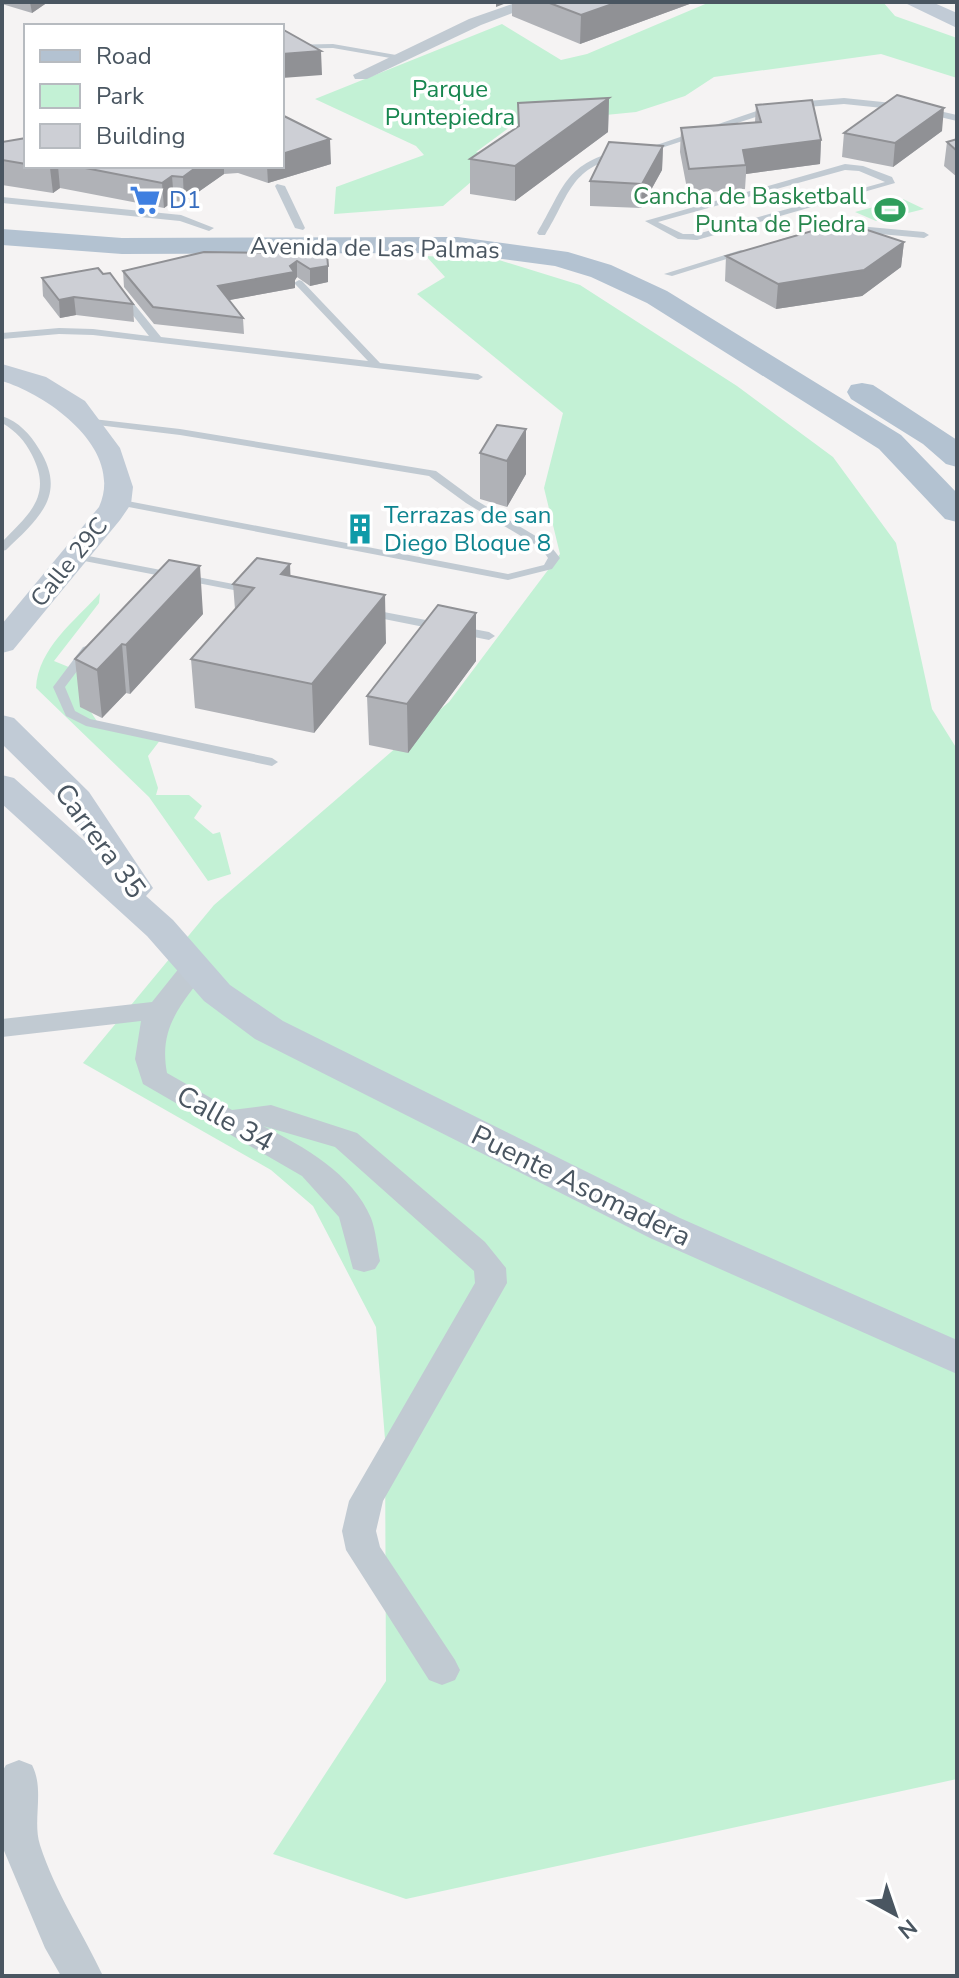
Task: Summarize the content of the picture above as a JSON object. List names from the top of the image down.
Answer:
{
  "streets": {
    "main road": ["Avenida de Las Palmas"],
    "street": [
      "Calle 29C",
      "Carrera 35",
      "Calle 34",
      "Puente Asomadera"
    ]
  },
  "crossings": [
    ["Carrera 35", "Calle 34"],
    ["Carrera 35", "Puente Asomadera"],
    ["Calle 34", "Puente Asomadera"]
  ],
  "parks": ["Parque Puntepiedra"],
  "places": {
    "supermarket": ["D1"],
    "sports": ["Cancha de Basketball Punta de Piedra"],
    "building": ["Terrazas de san Diego Bloque 8"]
  },
  "legend": ["Road", "Park", "Building"],
  "north": "bottom right"
}
